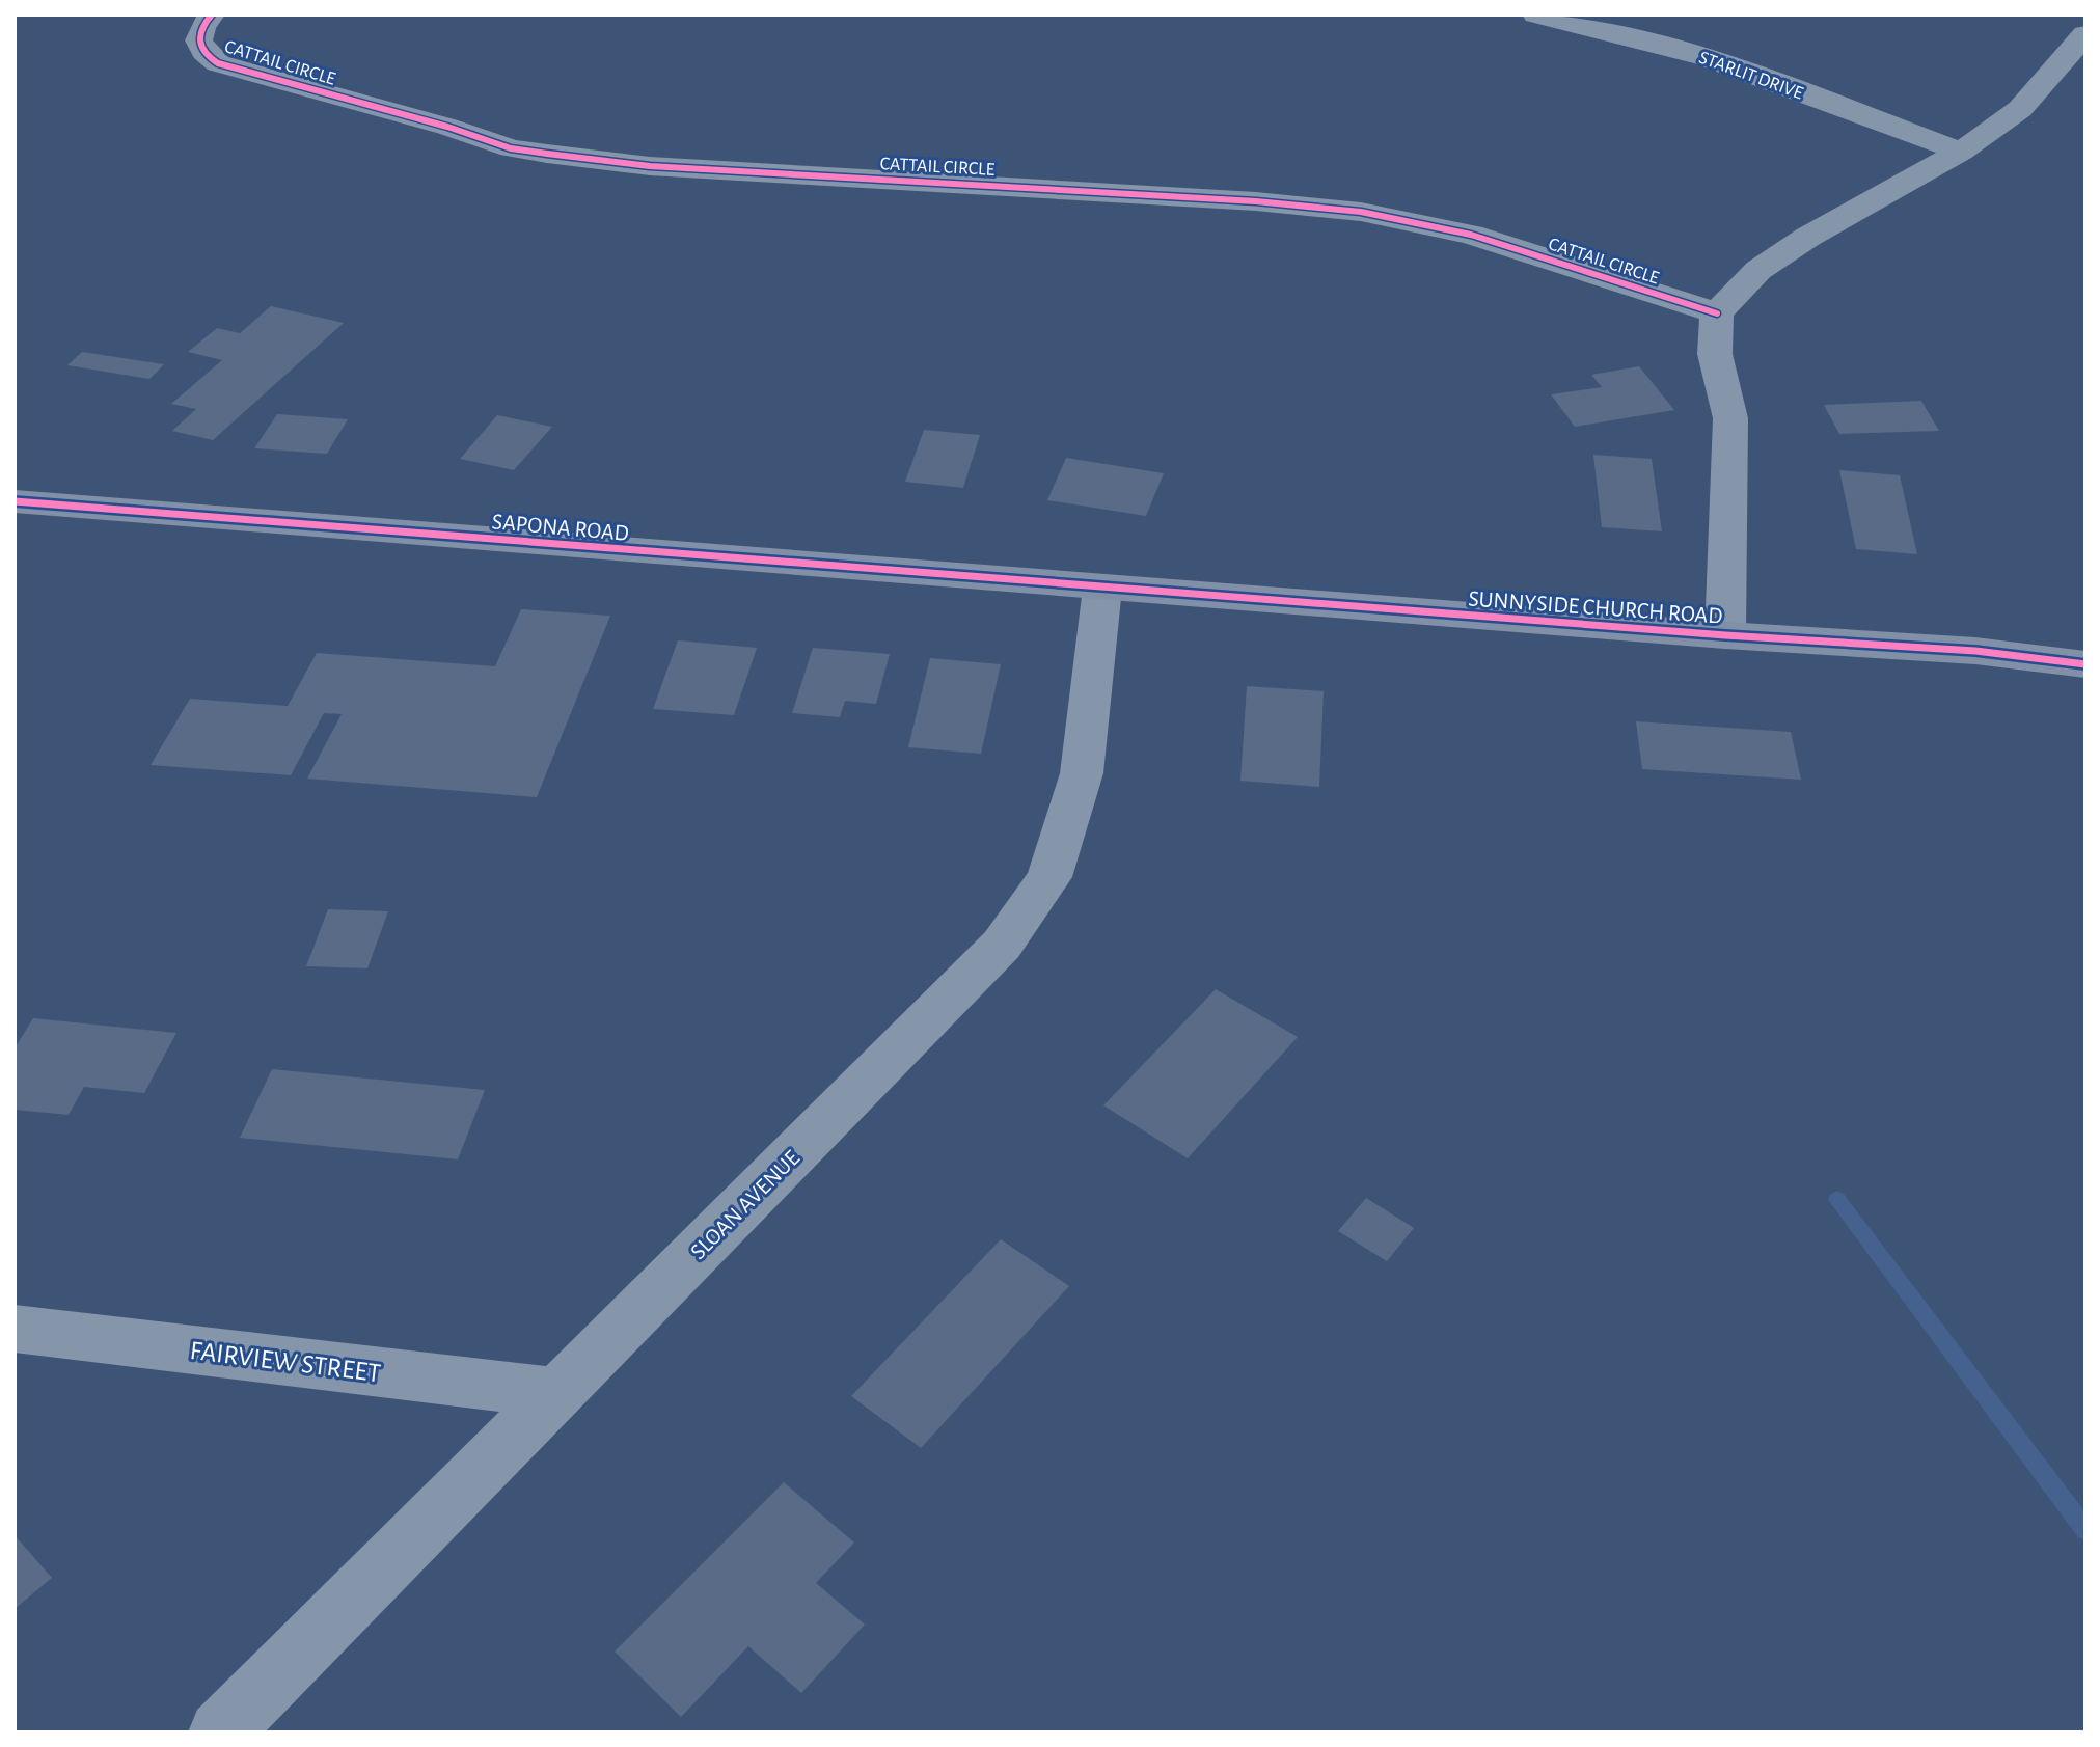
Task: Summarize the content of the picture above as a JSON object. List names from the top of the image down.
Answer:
{
  "streets": {
    "street": [
      "CATTAIL CIRCLE",
      "STARLIT DRIVE",
      "SAPONA ROAD",
      "SUNNYSIDE CHURCH ROAD",
      "SLOAN AVENUE",
      "FAIRVIEW STREET"
    ]
  },
  "crossings": [
    ["SAPONA ROAD", "SUNNYSIDE CHURCH ROAD"],
    ["SAPONA ROAD", "SLOAN AVENUE"],
    ["SUNNYSIDE CHURCH ROAD", "SLOAN AVENUE"],
    ["SLOAN AVENUE", "FAIRVIEW STREET"]
  ]
}
